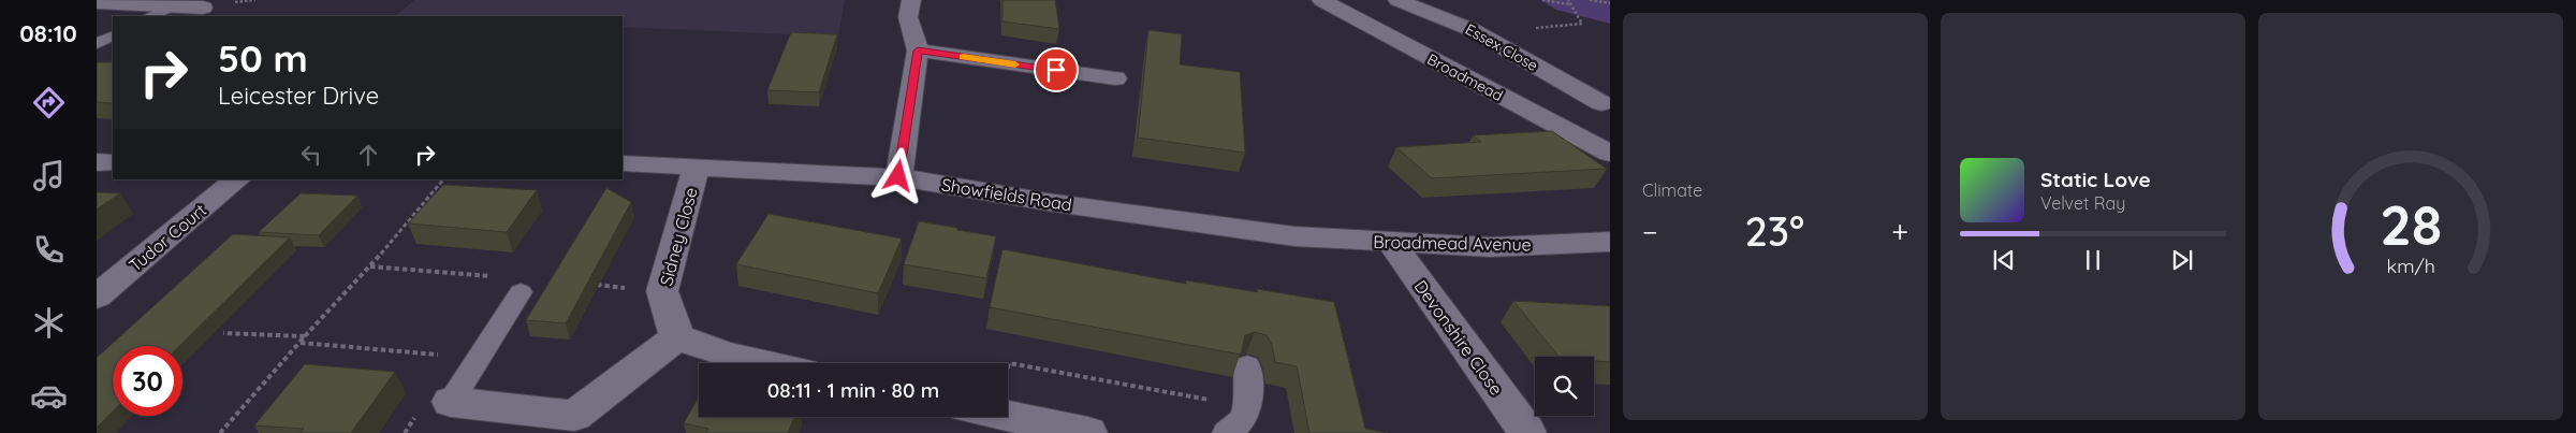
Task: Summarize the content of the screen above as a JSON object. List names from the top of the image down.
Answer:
{
  "streets": {
    "street": [
      "Essex Close",
      "Broadmead",
      "Showfields Road",
      "Sidney Close",
      "Tudor Court",
      "Broadmead Avenue",
      "Devonshire Close"
    ]
  },
  "crossings": [
    ["Showfields Road", "Sidney Close"],
    ["Showfields Road", "Broadmead Avenue"],
    ["Broadmead Avenue", "Devonshire Close"]
  ],
  "page": {
    "tabs": "08:10",
    "tile": "Climate",
    "turn": ["50 m", "Leicester Drive"],
    "song": ["Static Love", "Velvet Ray"],
    "heat": ["−", "23°", "+"],
    "limit": "30",
    "trip": "08:11 · 1 min · 80 m",
    "gauge": ["28", "km/h"]
  }
}
